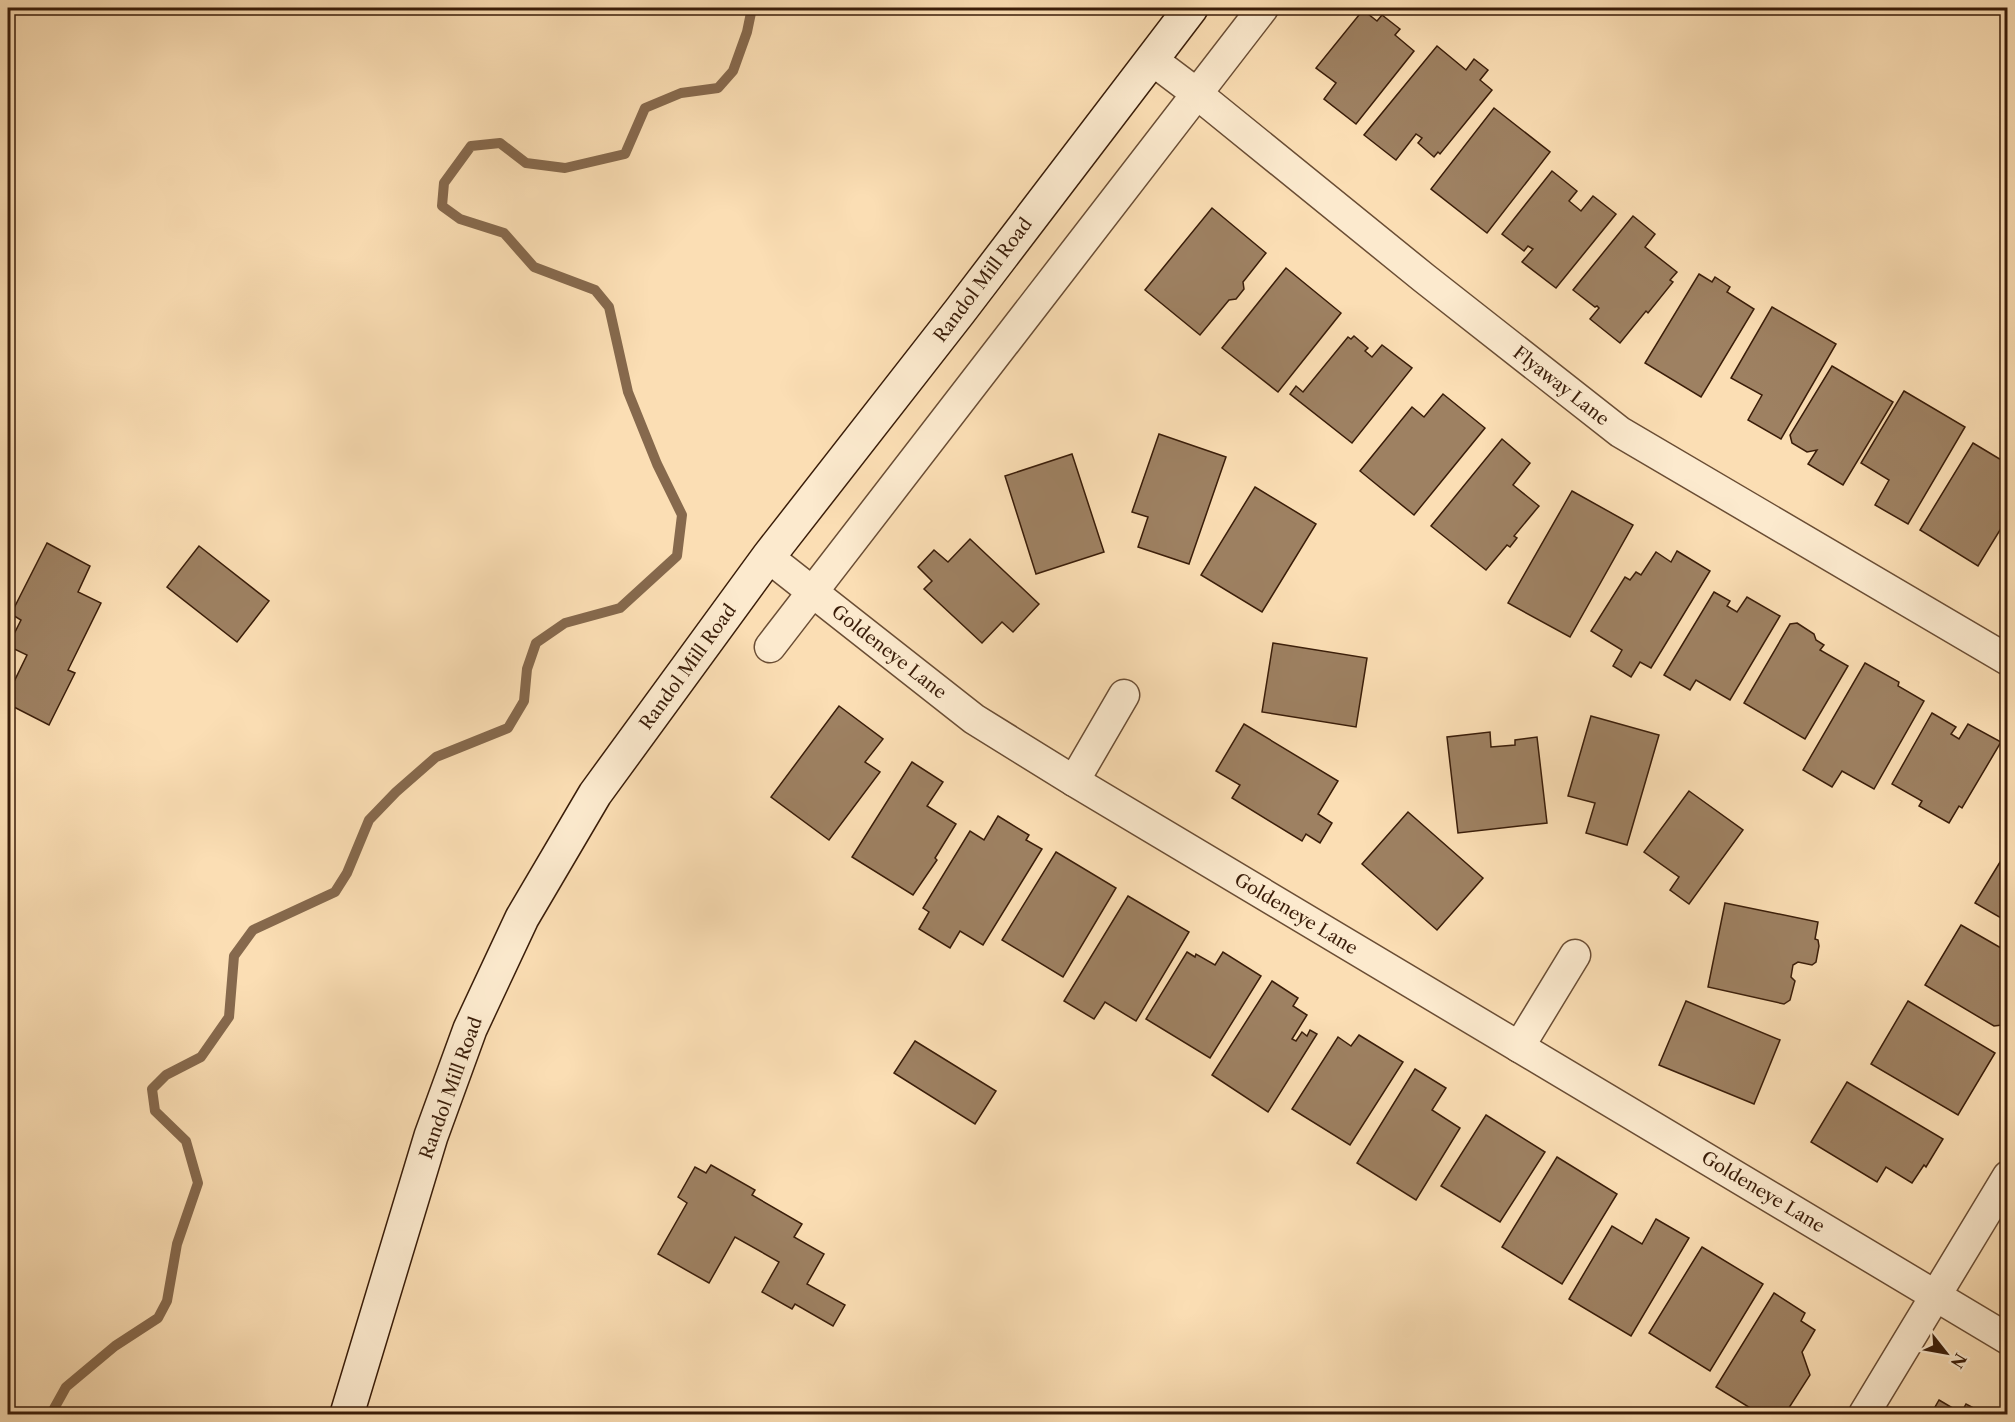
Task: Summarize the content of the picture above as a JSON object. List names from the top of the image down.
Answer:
{
  "streets": {
    "main road": ["Randol Mill Road"],
    "street": ["Flyaway Lane", "Goldeneye Lane"]
  },
  "crossings": [
    ["Randol Mill Road", "Flyaway Lane"],
    ["Randol Mill Road", "Goldeneye Lane"]
  ],
  "north": "bottom right"
}
